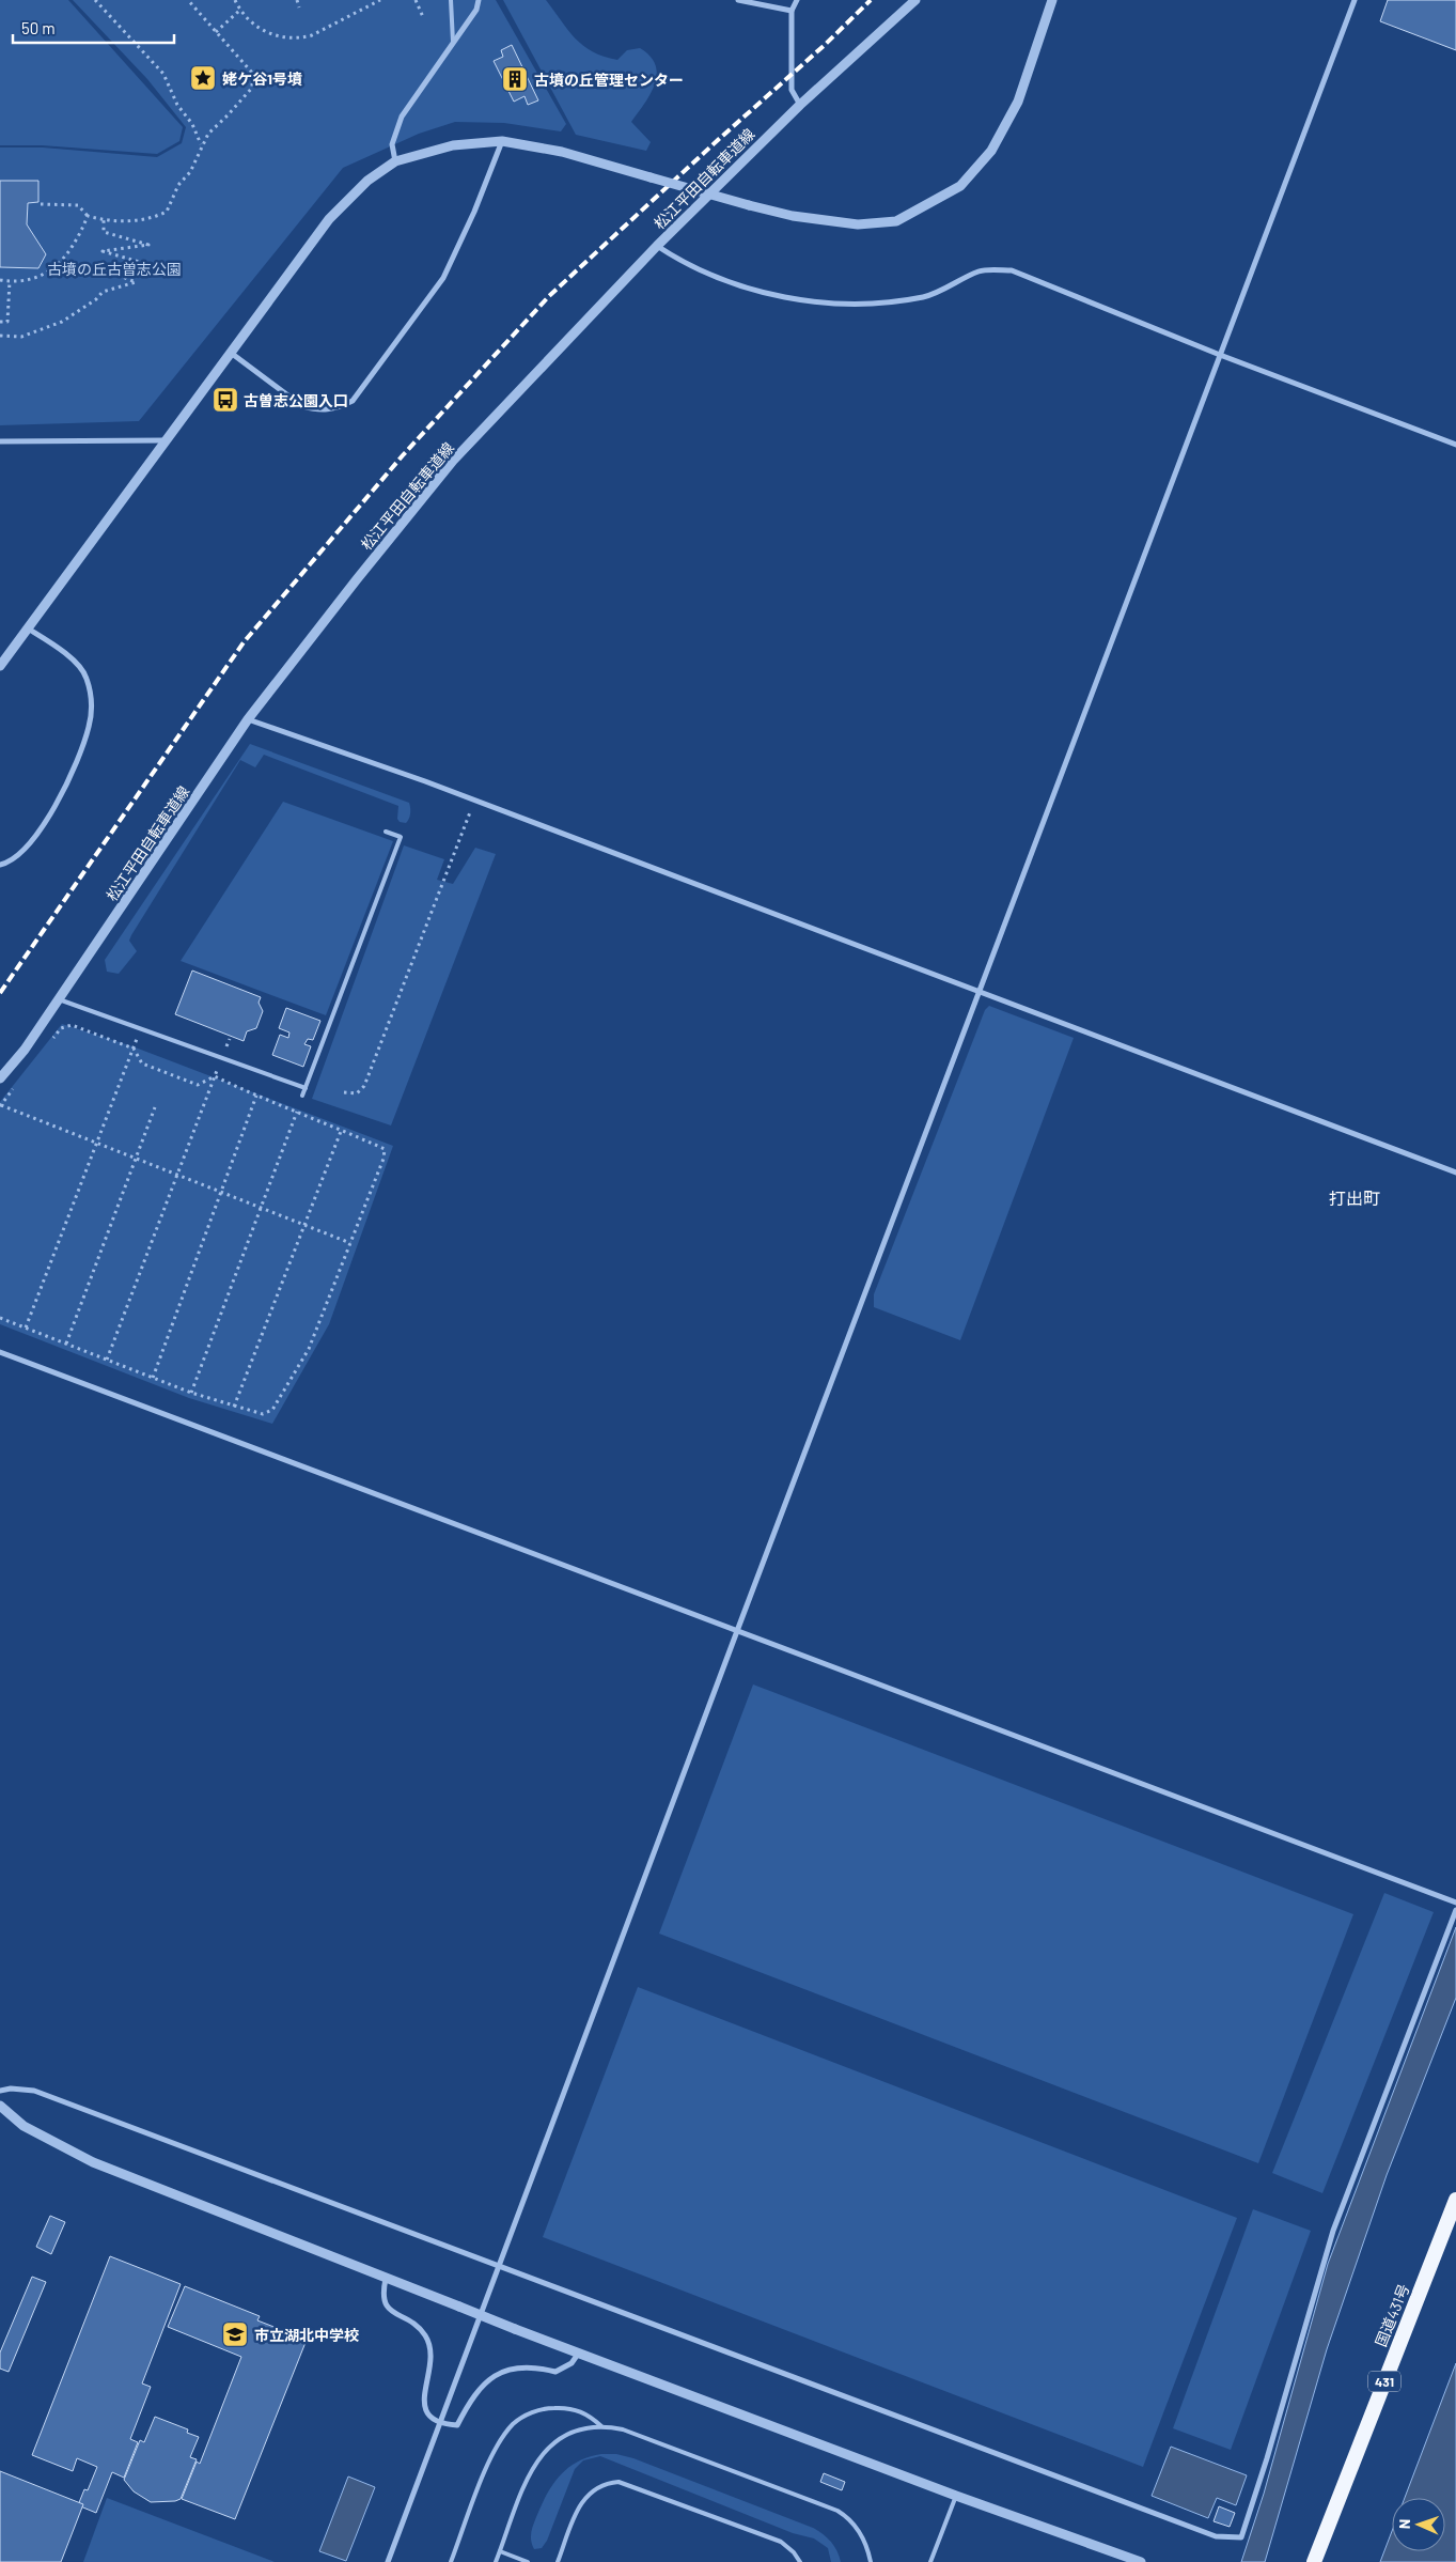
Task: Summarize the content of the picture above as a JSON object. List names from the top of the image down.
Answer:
{
  "streets": {
    "highway": ["国道431号", "431"],
    "street": ["松江平田自転車道線"]
  },
  "districts": ["打出町"],
  "parks": ["古墳の丘古曽志公園"],
  "places": {
    "place": ["姥ケ谷1号墳"],
    "building": ["古墳の丘管理センター"],
    "bus stop": ["古曽志公園入口"],
    "school or university": ["市立湖北中学校"]
  },
  "scale_bar": "50 m",
  "north": "left"
}
